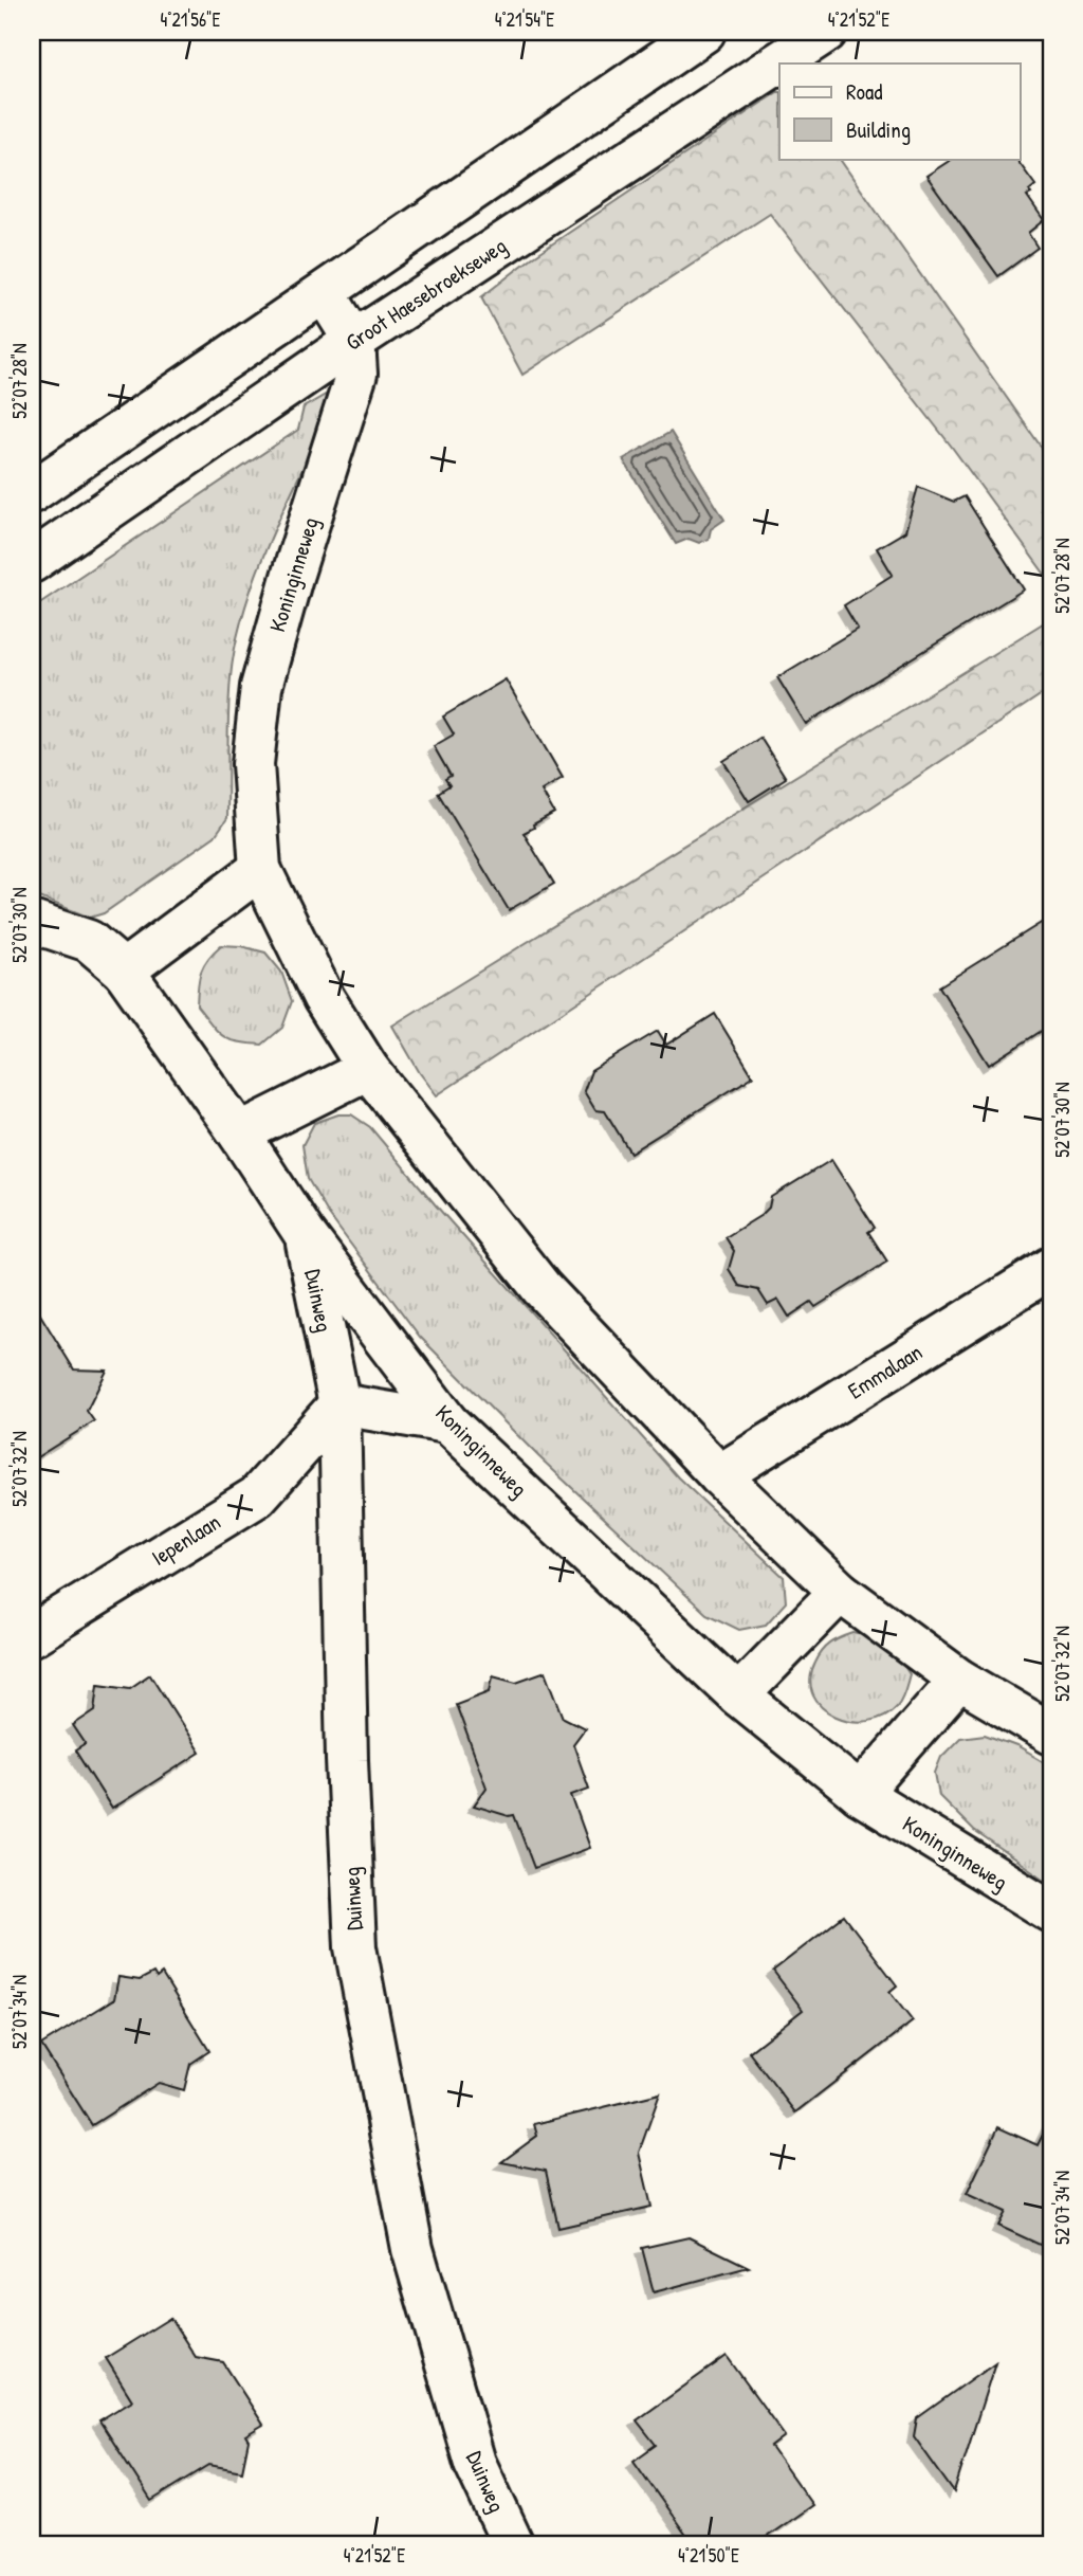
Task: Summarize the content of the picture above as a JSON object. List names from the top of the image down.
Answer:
{
  "streets": {
    "street": [
      "Groot Haesebroekseweg",
      "Koninginneweg",
      "Duinweg",
      "Emmalaan",
      "Iepenlaan"
    ]
  },
  "crossings": [
    ["Groot Haesebroekseweg", "Koninginneweg"],
    ["Koninginneweg", "Duinweg"],
    ["Koninginneweg", "Emmalaan"],
    ["Duinweg", "Iepenlaan"]
  ],
  "legend": ["Road", "Building"],
  "coordinates": [
    "4°21'56\"E",
    "4°21'54\"E",
    "4°21'52\"E",
    "52°07'28\"N",
    "52°07'30\"N",
    "52°07'32\"N",
    "52°07'34\"N",
    "4°21'50\"E"
  ]
}
